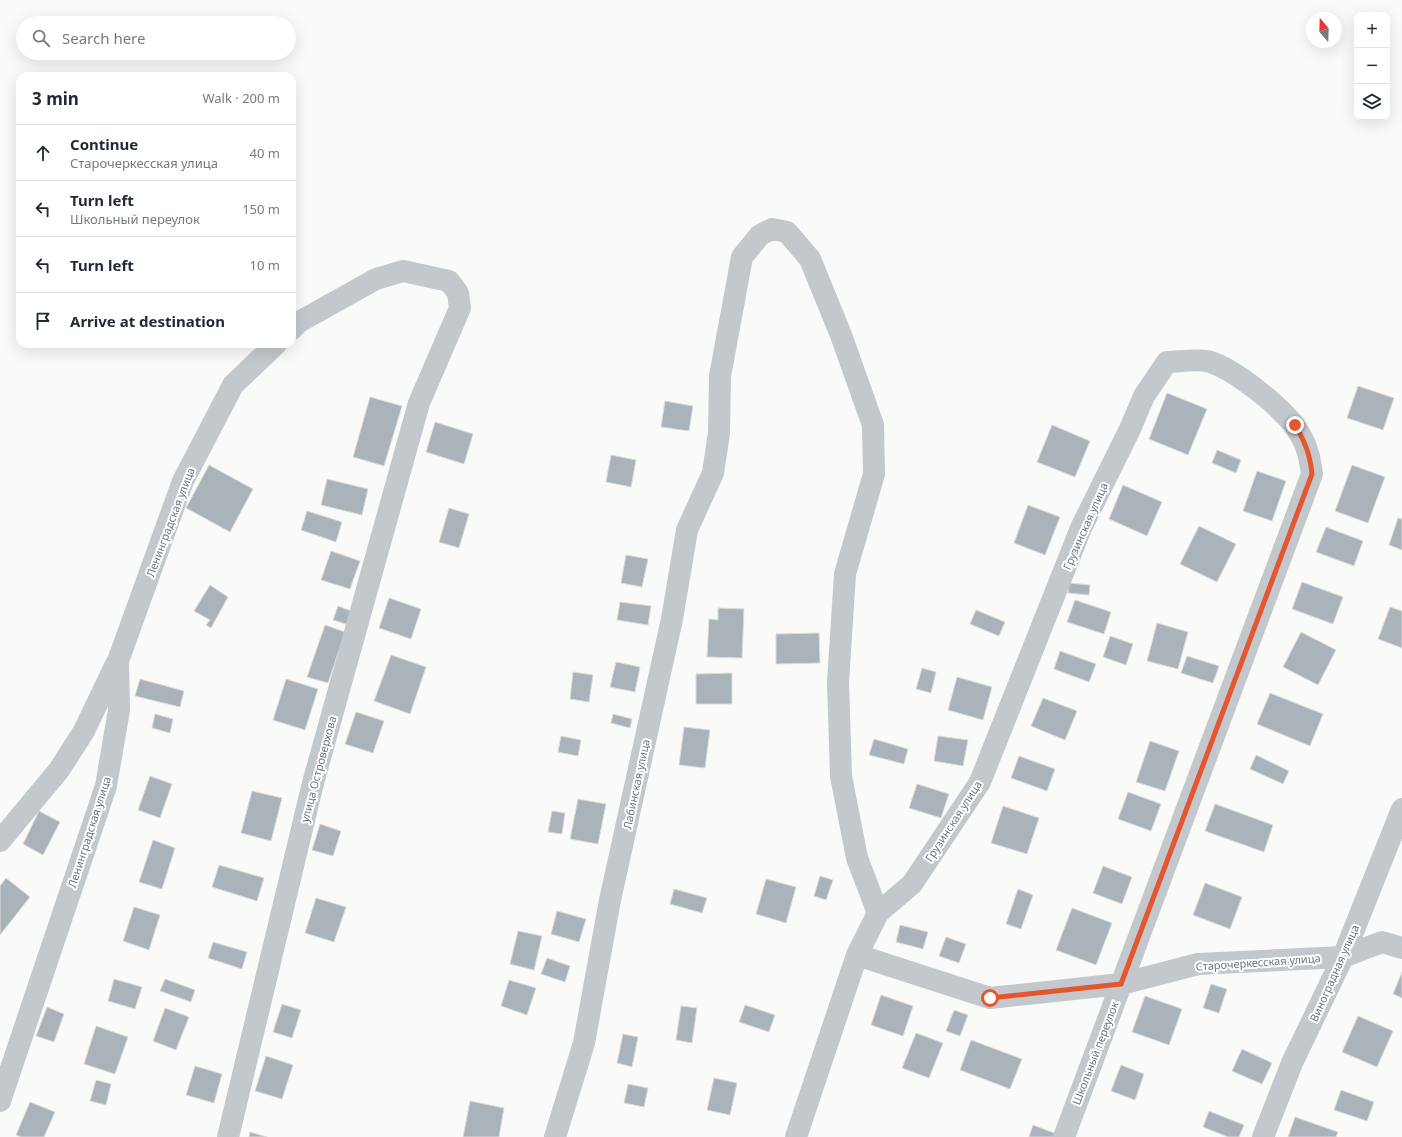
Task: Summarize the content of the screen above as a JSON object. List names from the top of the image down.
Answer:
{
  "streets": {
    "street": [
      "Ленинградская улица",
      "Грузинская улица",
      "улица Островерхова",
      "Лабинская улица",
      "Старочеркесская улица",
      "Виноградная улица",
      "Школьный переулок"
    ]
  },
  "crossings": [
    ["Грузинская улица", "Лабинская улица"],
    ["Грузинская улица", "Старочеркесская улица"],
    ["Грузинская улица", "Школьный переулок"],
    ["Старочеркесская улица", "Виноградная улица"],
    ["Старочеркесская улица", "Школьный переулок"]
  ],
  "north": "top",
  "page": {
    "map_buttons": ["+", "−"],
    "search": "Search here",
    "heading": ["3 min", "Walk · 200 m"],
    "list": [
      ["Continue", "Старочеркесская улица", "40 m"],
      ["Turn left", "Школьный переулок", "150 m"],
      ["Turn left", "10 m"],
      "Arrive at destination"
    ]
  }
}
